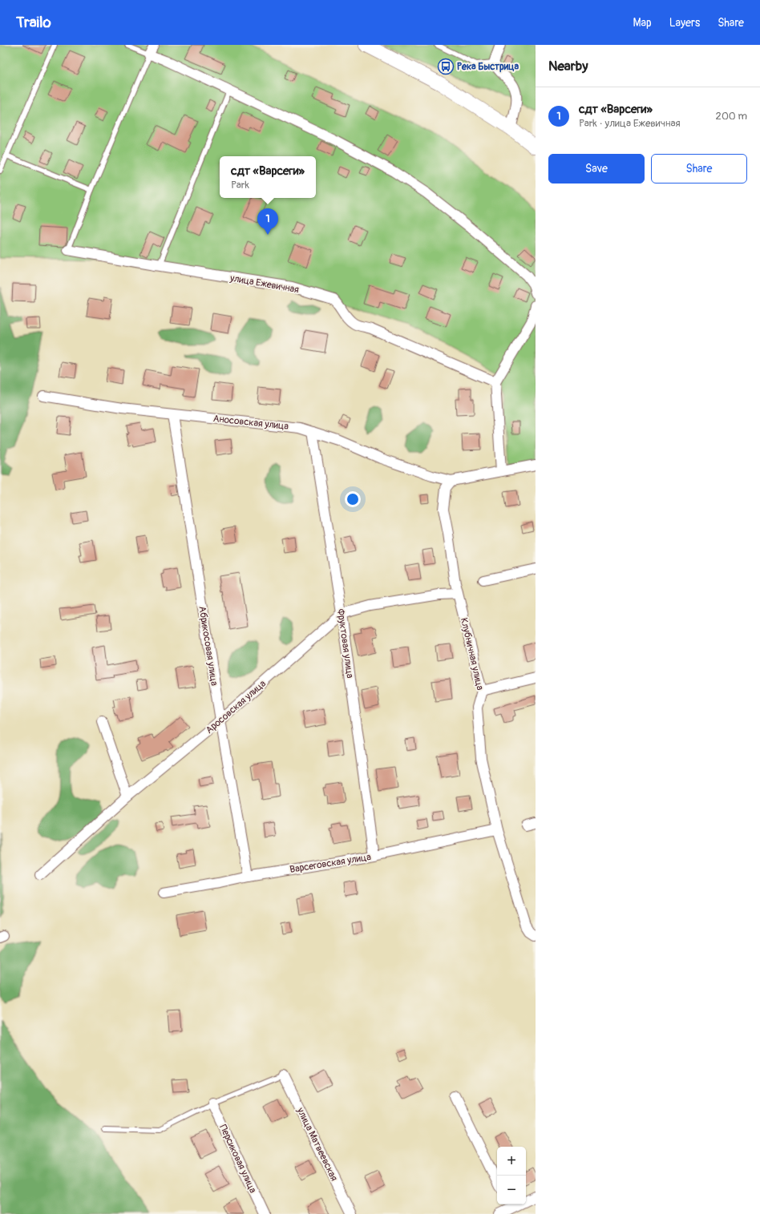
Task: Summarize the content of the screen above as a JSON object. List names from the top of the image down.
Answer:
{
  "streets": {
    "street": [
      "улица Ежевичная",
      "Аносовская улица",
      "Фруктовая улица",
      "Абрикосовая улица",
      "Клубничная улица",
      "Аросовская улица",
      "Варсеговская улица",
      "улица Матвеевская",
      "Персиковая улица"
    ]
  },
  "crossings": [
    ["Аносовская улица", "Фруктовая улица"],
    ["Аносовская улица", "Абрикосовая улица"],
    ["Аносовская улица", "Клубничная улица"],
    ["Фруктовая улица", "Аросовская улица"],
    ["Фруктовая улица", "Варсеговская улица"],
    ["Абрикосовая улица", "Аросовская улица"],
    ["Абрикосовая улица", "Варсеговская улица"],
    ["Клубничная улица", "Аросовская улица"],
    ["Клубничная улица", "Варсеговская улица"]
  ],
  "places": {
    "bus stop": ["Река Быстрица"]
  },
  "page": {
    "header": "Trailo",
    "nav": ["Map", "Layers", "Share"],
    "heading": "Nearby",
    "list": [
      {
        "mark": "1",
        "name": "сдт «Варсеги»",
        "note": "Park · улица Ежевичная",
        "value": "200 m"
      }
    ],
    "buttons": ["Save", "Share"],
    "popup": ["сдт «Варсеги»", "Park"],
    "pins": "1",
    "map_buttons": ["+", "−"]
  }
}
